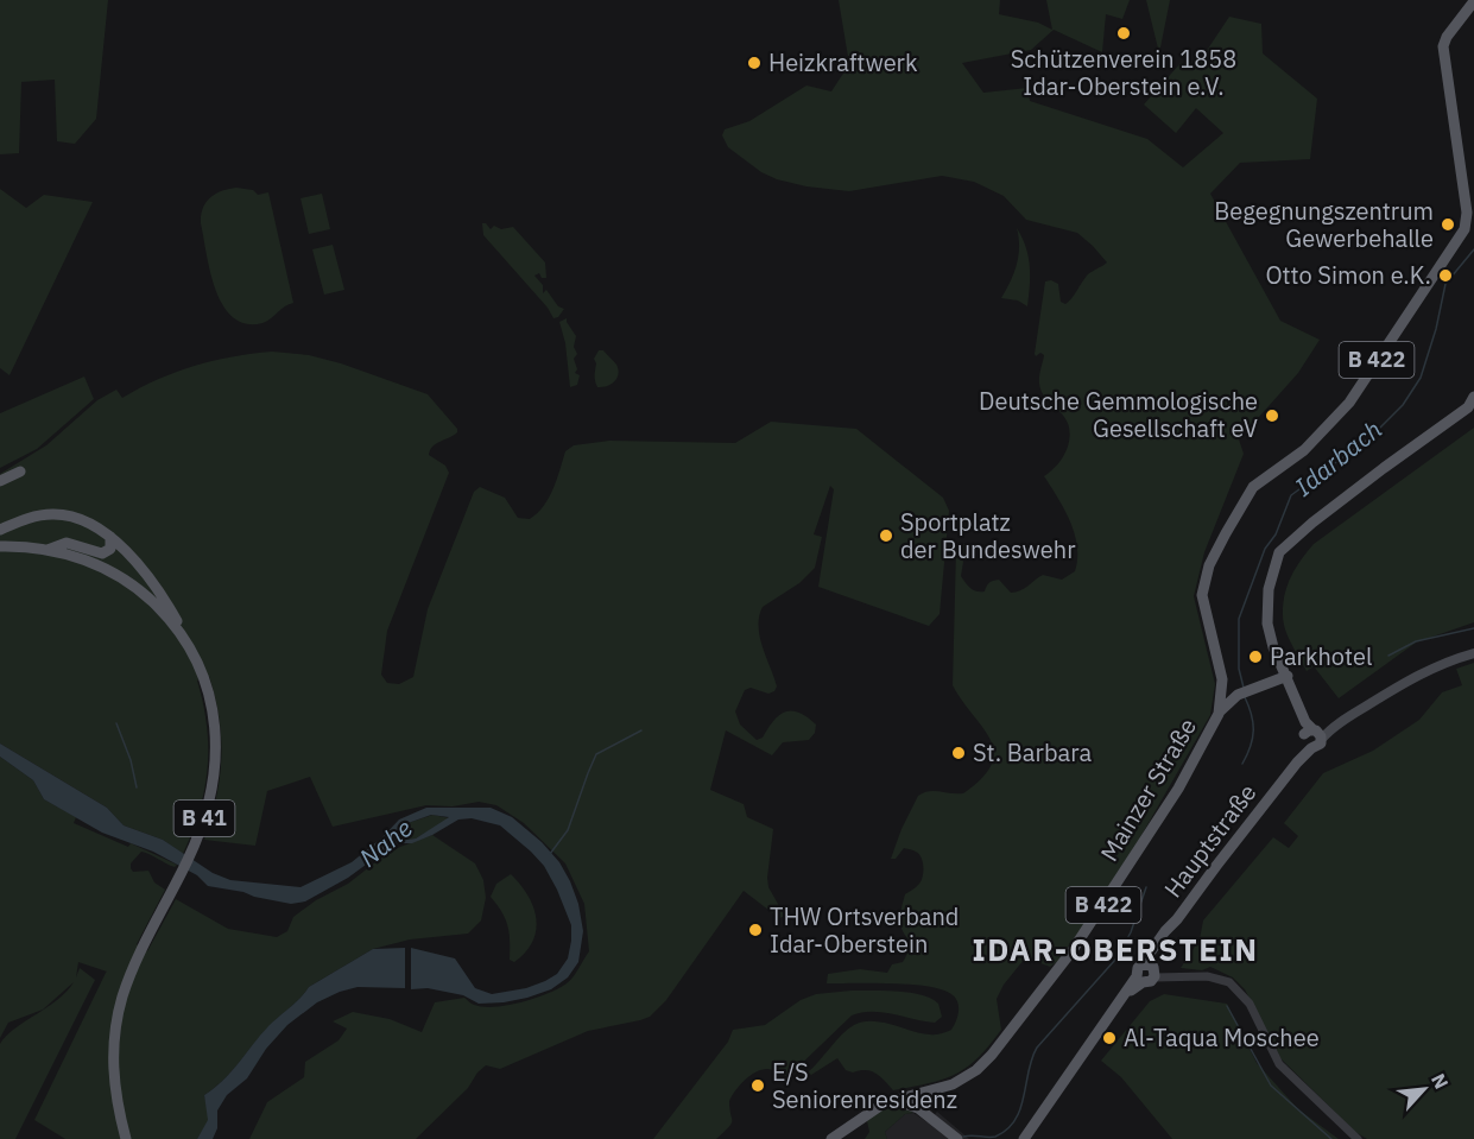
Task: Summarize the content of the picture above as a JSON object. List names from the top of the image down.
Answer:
{
  "streets": {
    "main road": [
      "B 422",
      "Mainzer Straße",
      "B 41",
      "Hauptstraße"
    ]
  },
  "crossings": [
    ["B 422", "Mainzer Straße"]
  ],
  "districts": ["IDAR-OBERSTEIN"],
  "water": ["Idarbach", "Nahe"],
  "places": [
    "Schützenverein 1858 Idar-Oberstein e.V.",
    "Heizkraftwerk",
    "Begegnungszentrum Gewerbehalle",
    "Otto Simon e.K.",
    "Deutsche Gemmologische Gesellschaft eV",
    "Sportplatz der Bundeswehr",
    "Parkhotel",
    "St. Barbara",
    "THW Ortsverband Idar-Oberstein",
    "Al-Taqua Moschee",
    "E/S Seniorenresidenz"
  ],
  "north": "top right"
}
